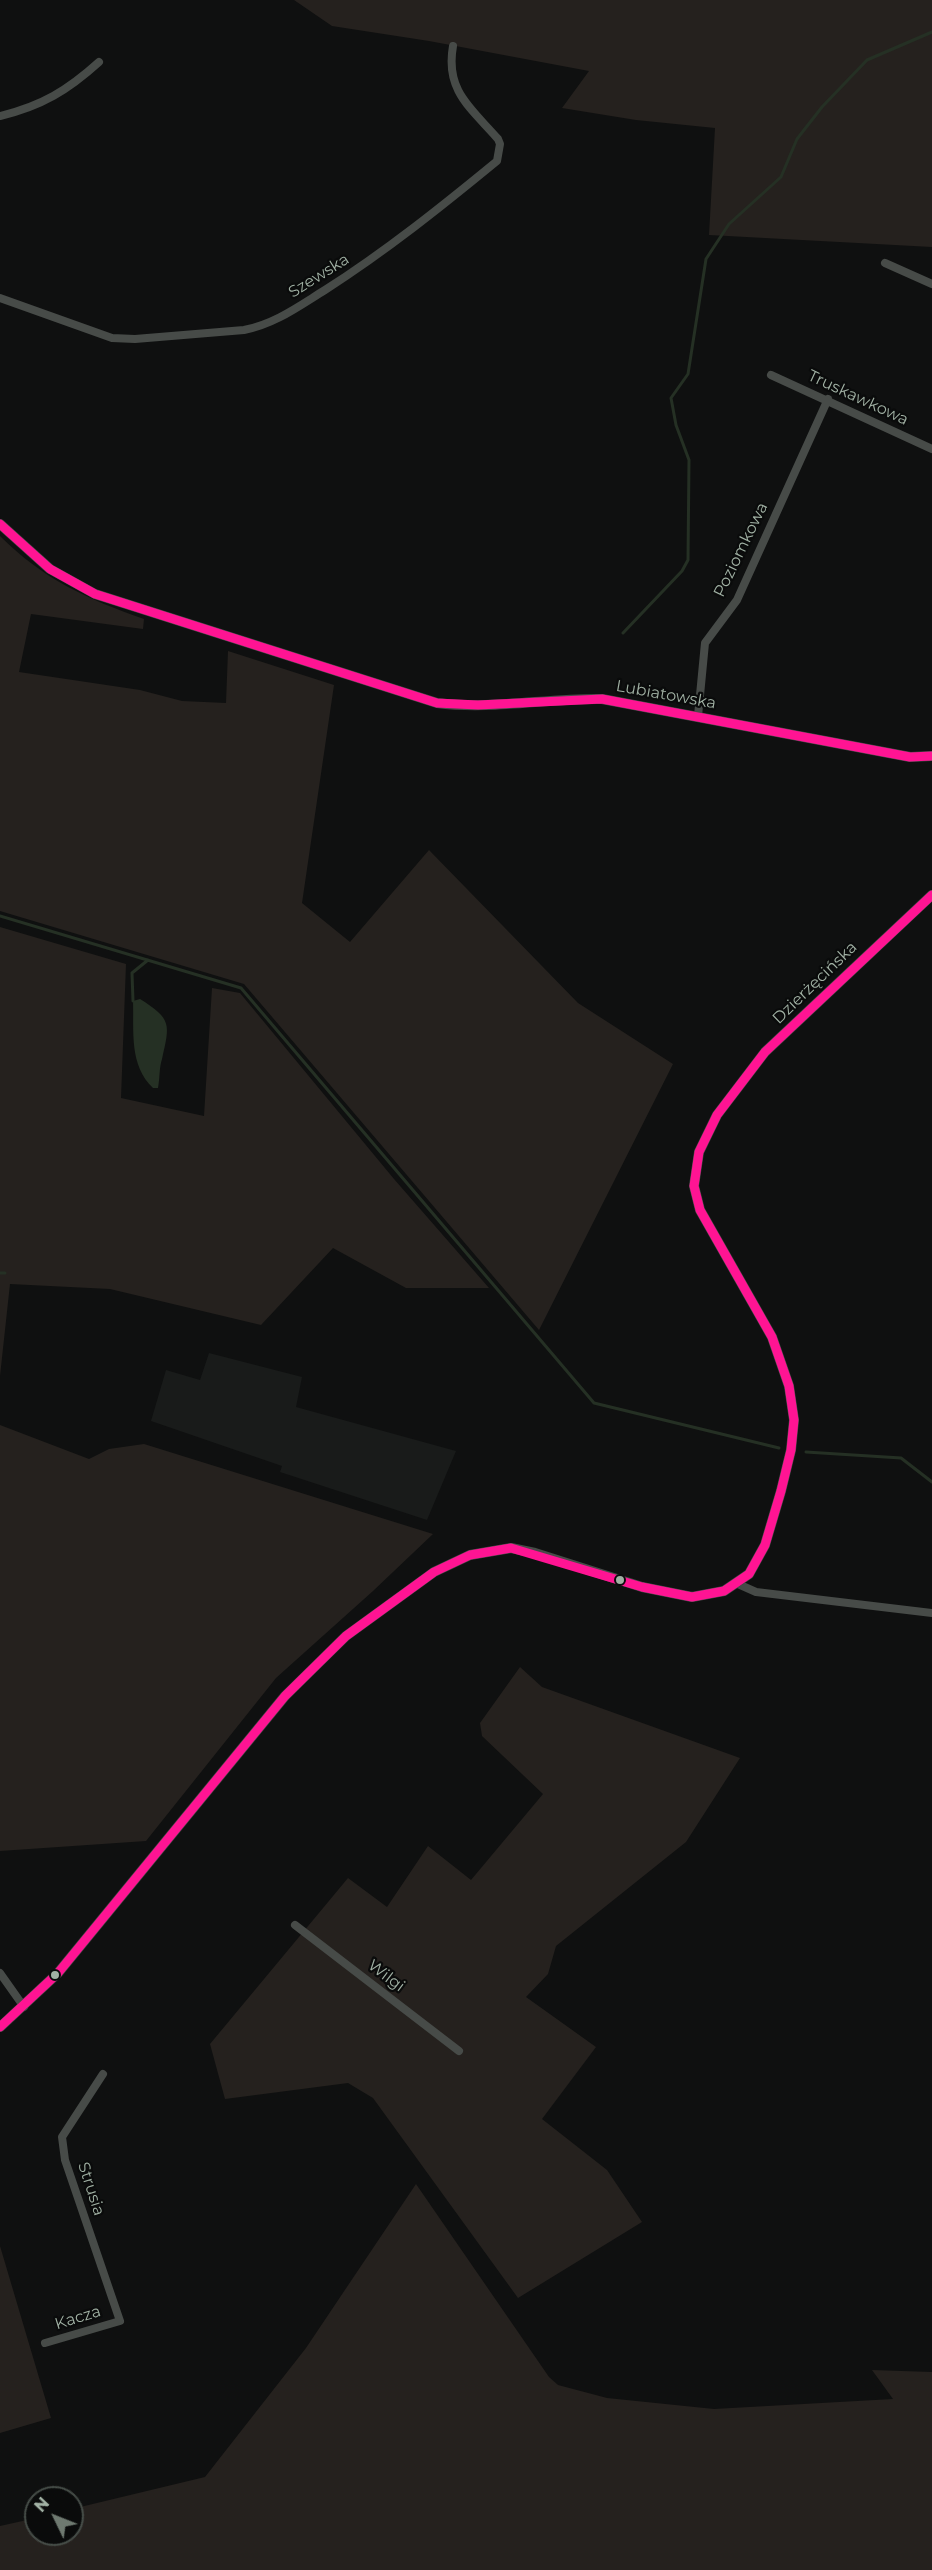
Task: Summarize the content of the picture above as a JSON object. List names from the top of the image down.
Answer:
{
  "streets": {
    "street": [
      "Szewska",
      "Truskawkowa",
      "Poziomkowa",
      "Lubiatowska",
      "Dzierżęcińska",
      "Wilgi",
      "Strusia",
      "Kacza"
    ]
  },
  "crossings": [
    ["Truskawkowa", "Poziomkowa"],
    ["Poziomkowa", "Lubiatowska"],
    ["Strusia", "Kacza"]
  ],
  "north": "top left"
}
